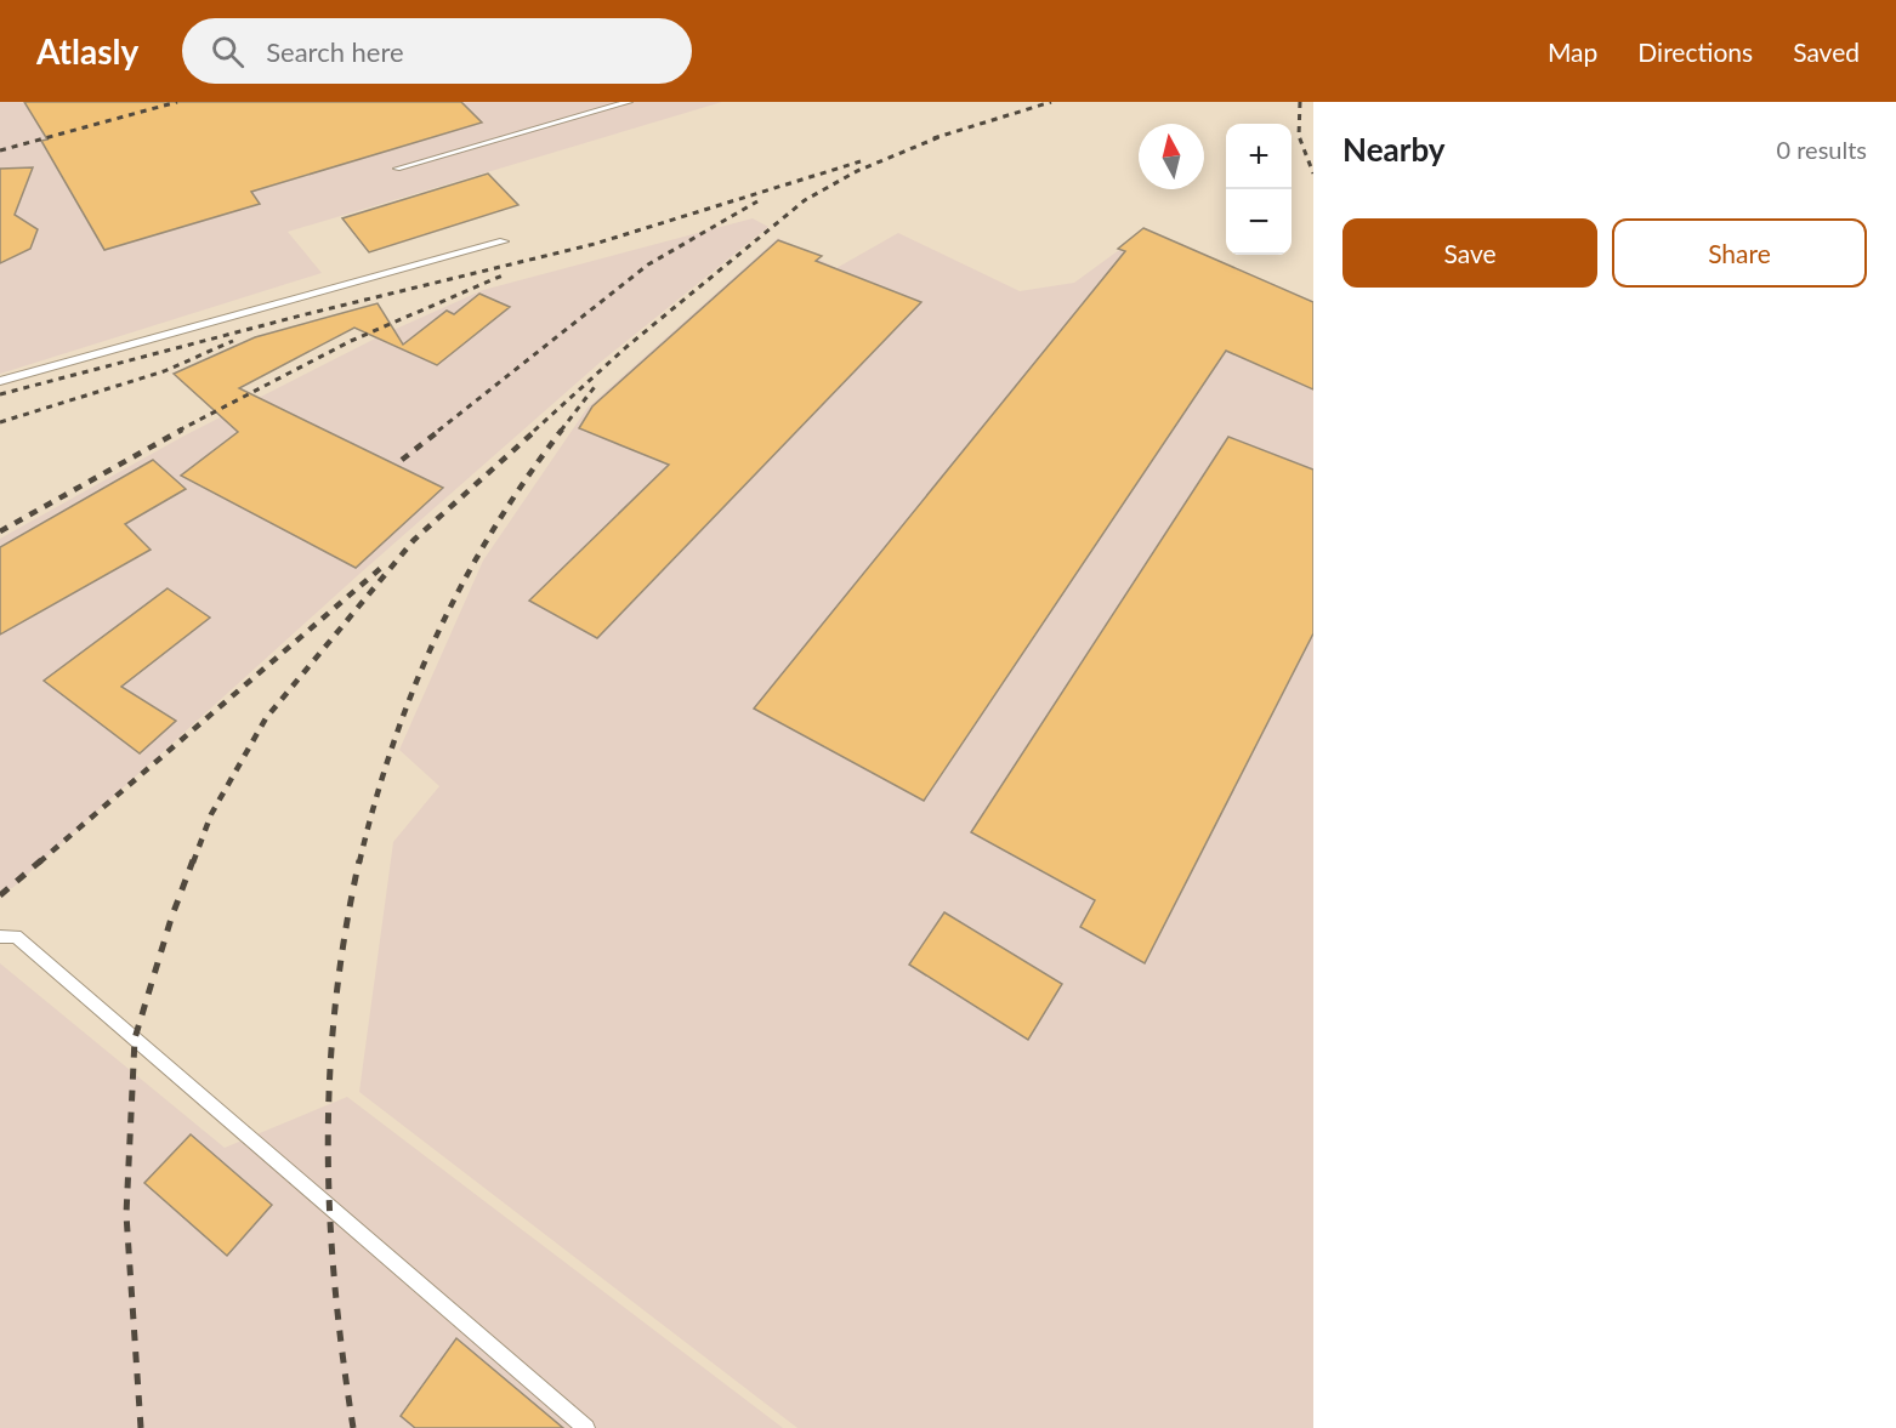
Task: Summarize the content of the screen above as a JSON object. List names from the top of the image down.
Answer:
{
  "north": "top",
  "page": {
    "header": "Atlasly",
    "search": "Search here",
    "nav": ["Map", "Directions", "Saved"],
    "heading": ["Nearby", "0 results"],
    "map_buttons": ["+", "−"],
    "buttons": ["Save", "Share"]
  }
}
